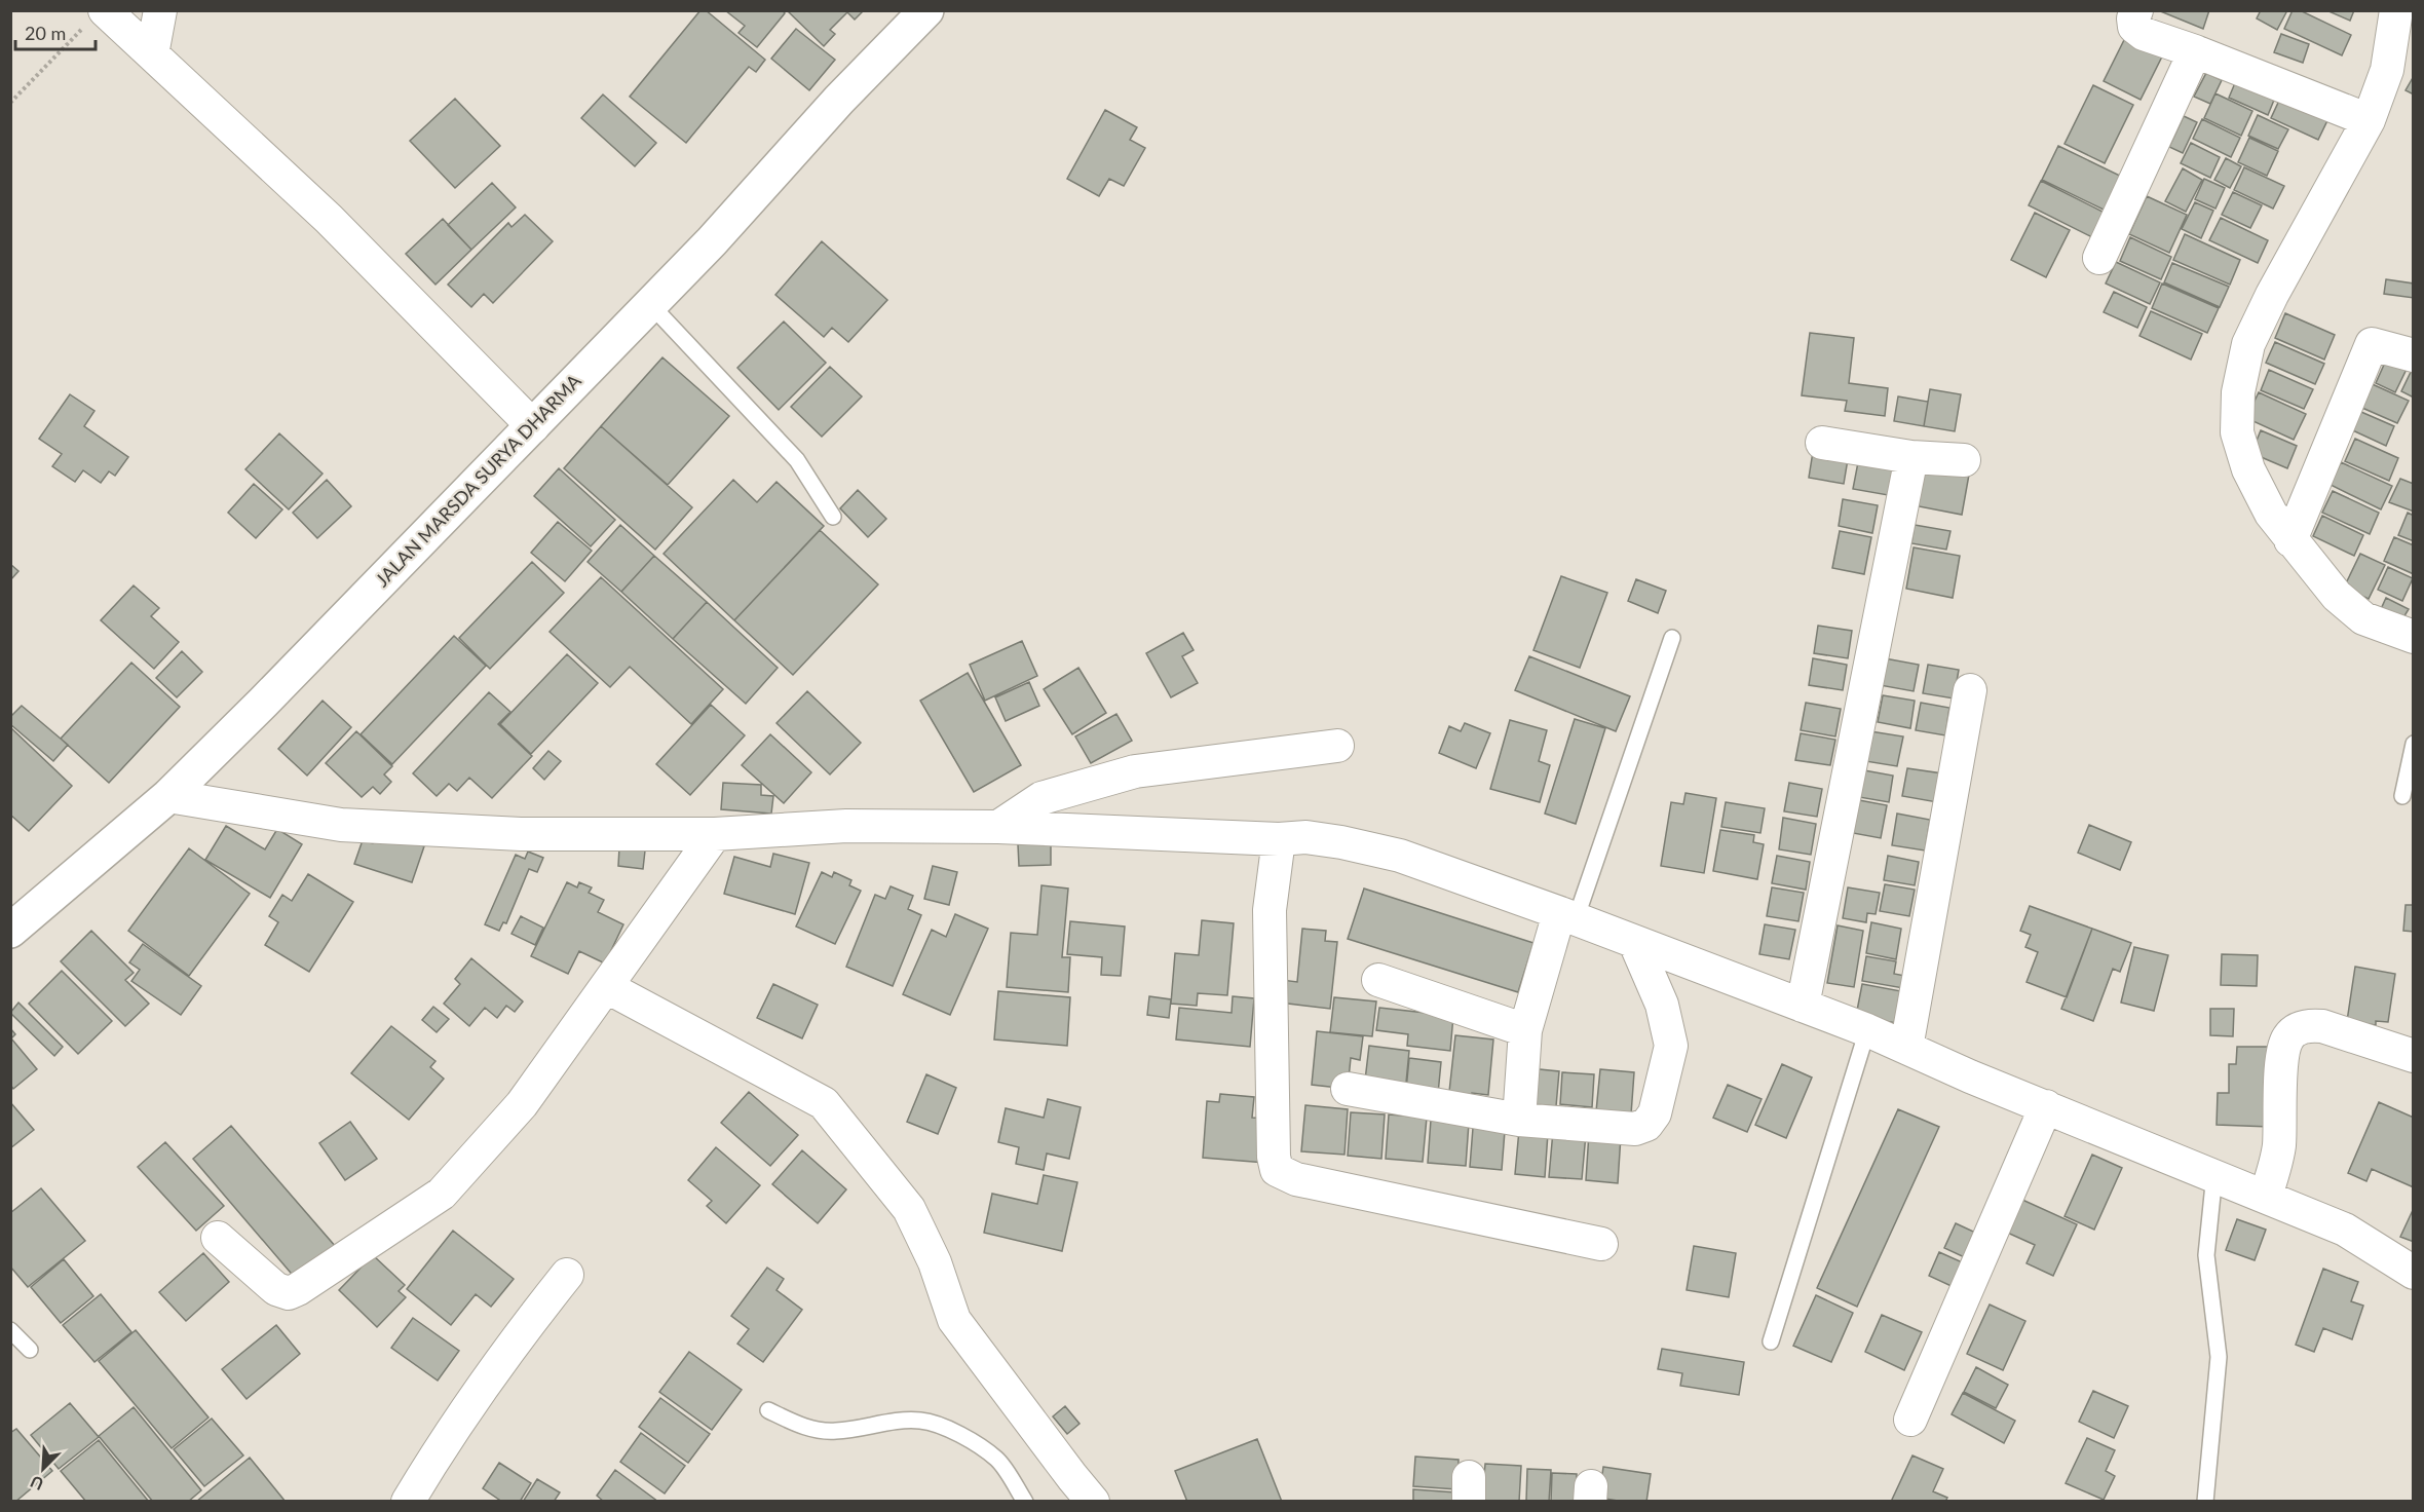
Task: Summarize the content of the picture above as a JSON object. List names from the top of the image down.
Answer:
{
  "streets": {
    "highway": ["JALAN MARSDA SURYA DHARMA"]
  },
  "scale_bar": "20 m",
  "north": "bottom left"
}
